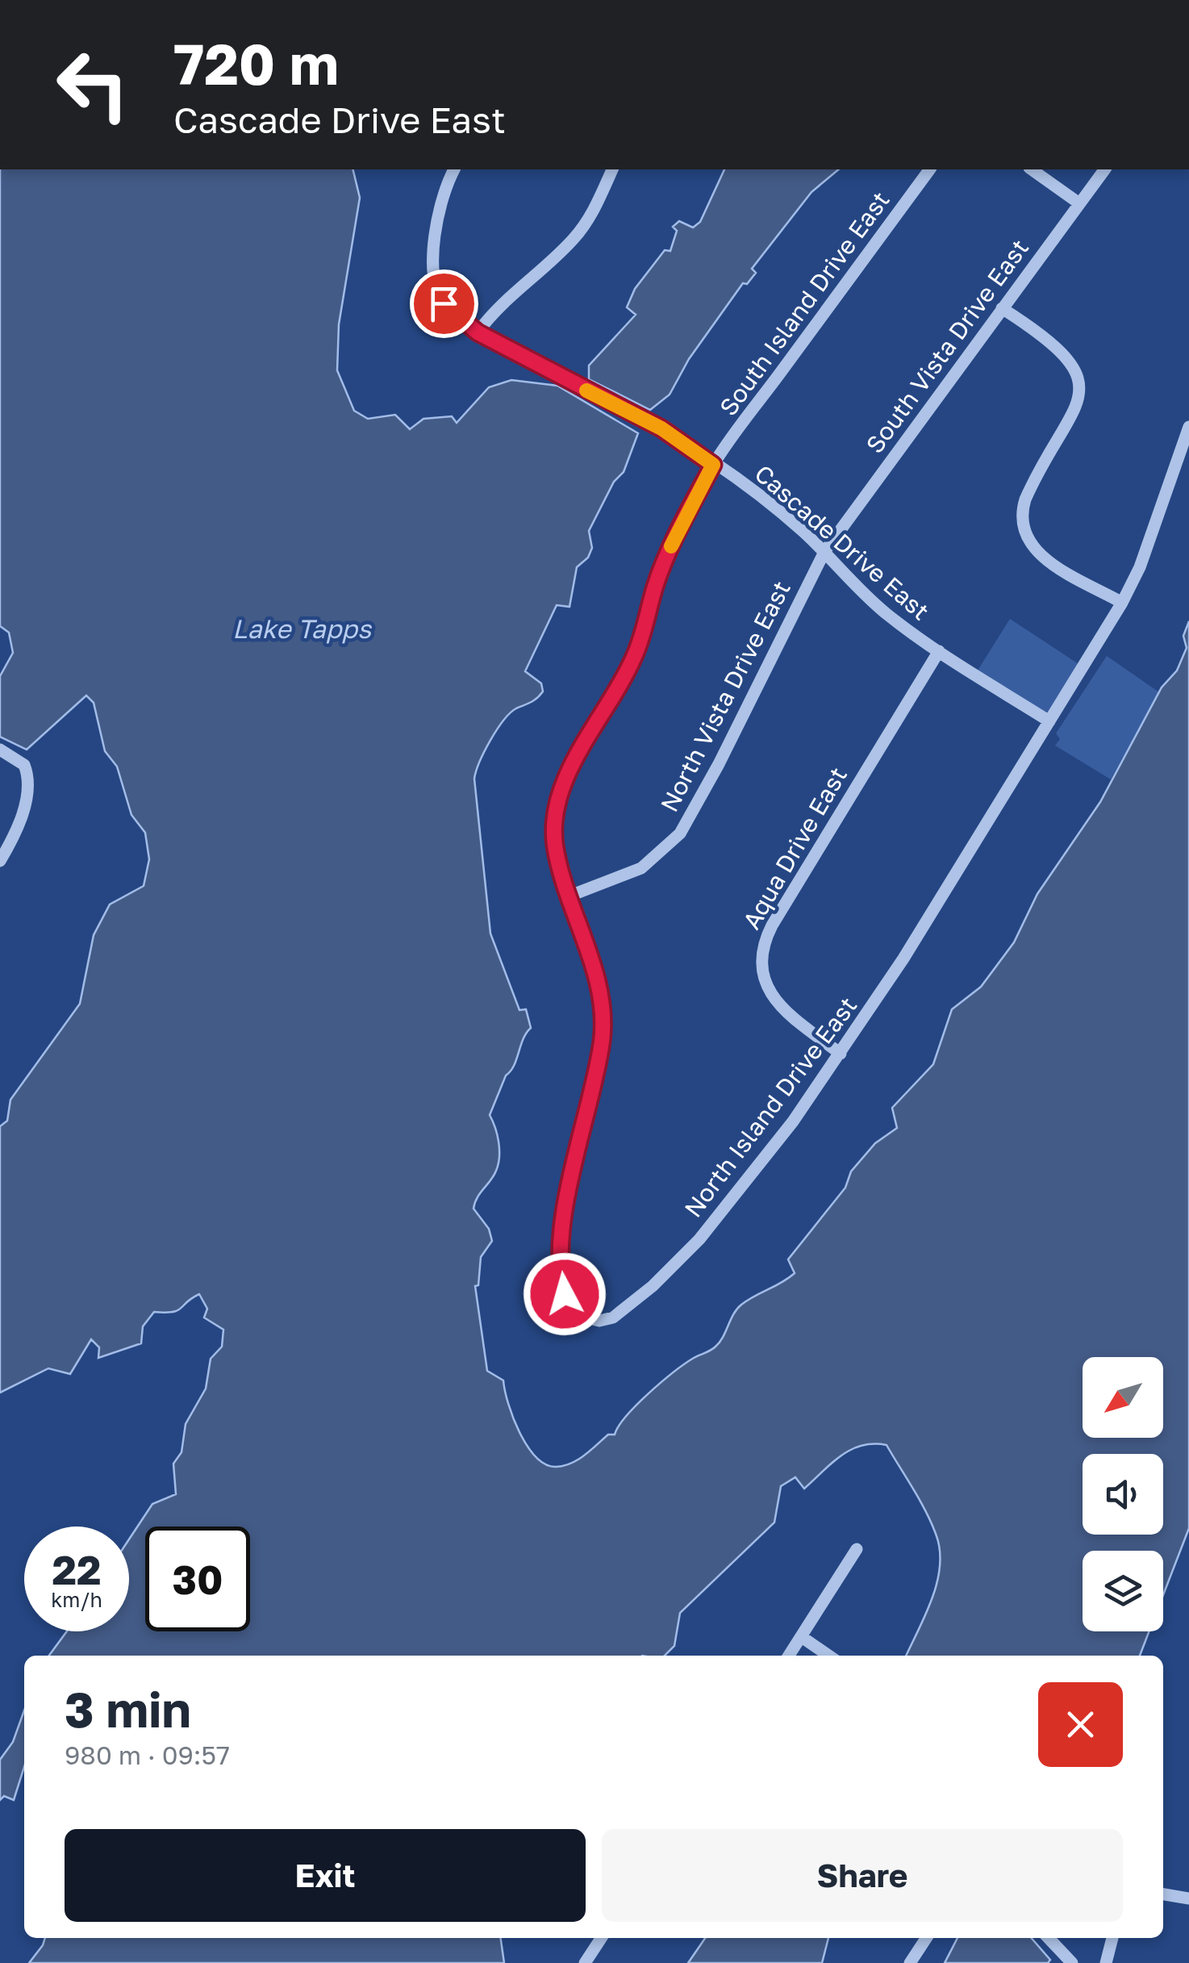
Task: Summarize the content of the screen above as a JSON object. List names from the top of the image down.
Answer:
{
  "streets": {
    "street": [
      "South Island Drive East",
      "South Vista Drive East",
      "Cascade Drive East",
      "North Vista Drive East",
      "Aqua Drive East",
      "North Island Drive East"
    ]
  },
  "crossings": [
    ["South Island Drive East", "Cascade Drive East"],
    ["South Island Drive East", "North Island Drive East"],
    ["South Vista Drive East", "Cascade Drive East"],
    ["South Vista Drive East", "North Vista Drive East"],
    ["Cascade Drive East", "North Vista Drive East"],
    ["Cascade Drive East", "Aqua Drive East"],
    ["Cascade Drive East", "North Island Drive East"],
    ["North Vista Drive East", "North Island Drive East"],
    ["Aqua Drive East", "North Island Drive East"]
  ],
  "water": ["Lake Tapps"],
  "north": "bottom left",
  "page": {
    "turn": ["720 m", "Cascade Drive East"],
    "speed": "22 km/h",
    "limit": "30",
    "heading": ["3 min", "980 m · 09:57"],
    "buttons": ["Exit", "Share"]
  }
}
